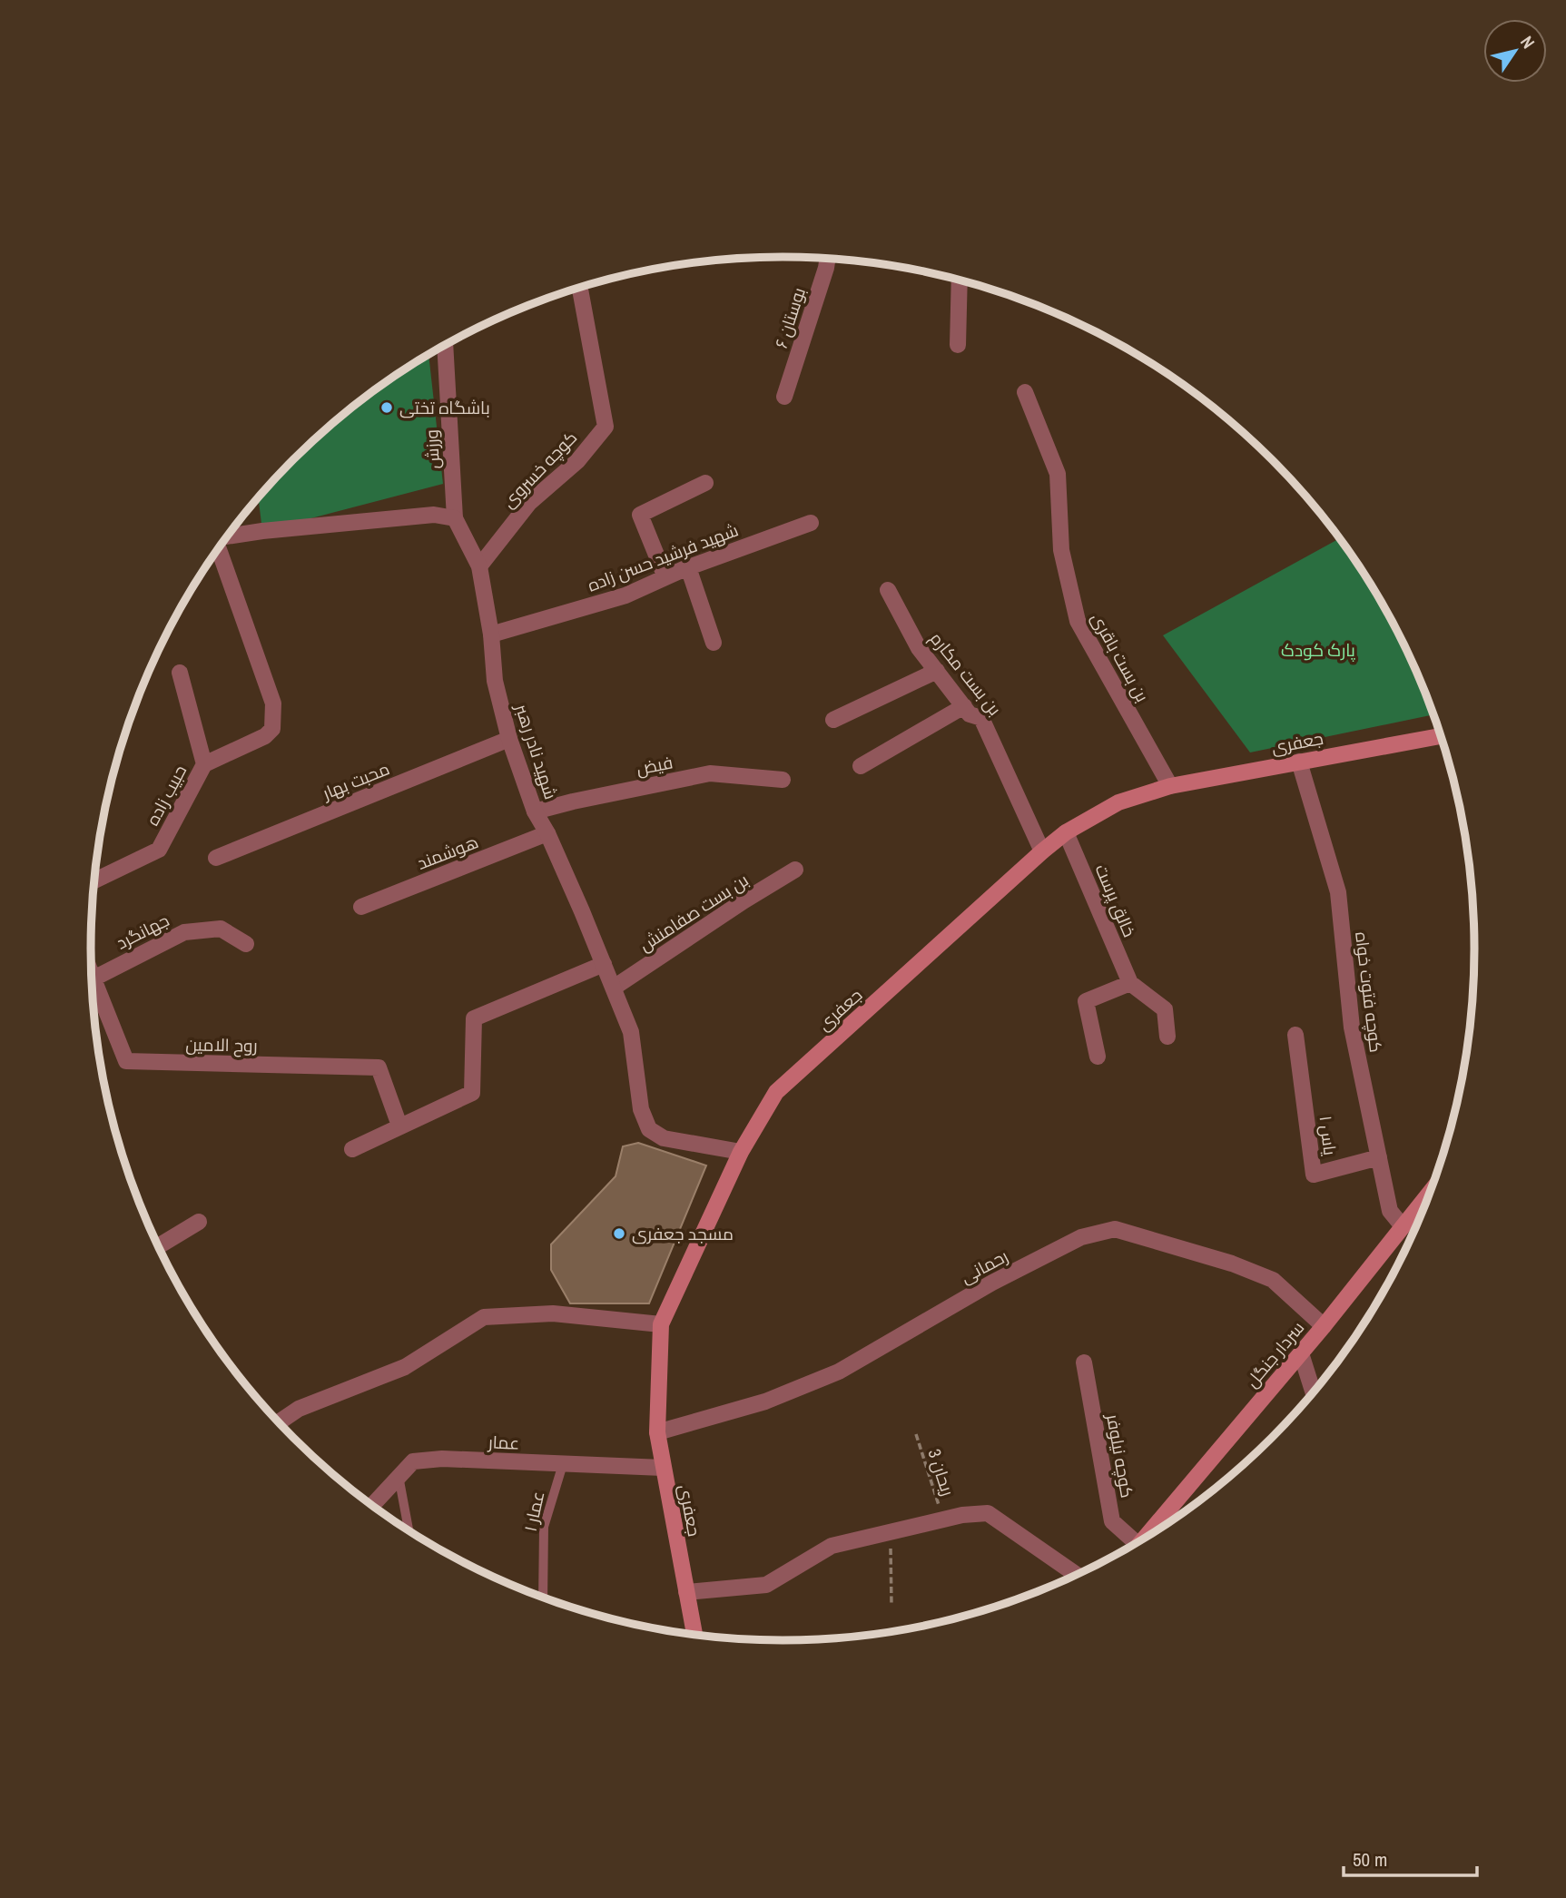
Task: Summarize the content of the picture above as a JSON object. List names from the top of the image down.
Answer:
{
  "streets": {
    "main road": ["جعفری", "سردار جنگل"],
    "street": [
      "بوستان ۶",
      "ورزش",
      "کوچه خسروی",
      "شهید فرشید حسن زاده",
      "بن بست باقری",
      "بن بست مکارم",
      "شهید نادر رهبر",
      "فیض",
      "محبت بهار",
      "حبیب زاده",
      "هوشمند",
      "خالق پرست",
      "بن بست صفامنش",
      "جهانگرد",
      "کوچه فتوت خواه",
      "روح الامین",
      "یاس ۱",
      "رحمانی",
      "عمار",
      "کوچه نیلوفر"
    ],
    "lane": ["عمار ۱"],
    "path": ["ریحان 3"]
  },
  "crossings": [
    ["ورزش", "شهید نادر رهبر"],
    ["کوچه خسروی", "شهید نادر رهبر"],
    ["شهید فرشید حسن زاده", "شهید نادر رهبر"],
    ["بن بست باقری", "جعفری"],
    ["بن بست مکارم", "جعفری"],
    ["جعفری", "شهید نادر رهبر"],
    ["جعفری", "خالق پرست"],
    ["جعفری", "کوچه فتوت خواه"],
    ["جعفری", "رحمانی"],
    ["جعفری", "عمار"],
    ["شهید نادر رهبر", "فیض"],
    ["شهید نادر رهبر", "محبت بهار"],
    ["شهید نادر رهبر", "هوشمند"],
    ["شهید نادر رهبر", "بن بست صفامنش"],
    ["جهانگرد", "روح الامین"],
    ["کوچه فتوت خواه", "یاس ۱"],
    ["کوچه فتوت خواه", "سردار جنگل"],
    ["رحمانی", "سردار جنگل"],
    ["عمار", "عمار ۱"]
  ],
  "parks": ["پارک کودک"],
  "places": ["باشگاه تختی", "مسجد جعفری"],
  "scale_bar": "50 m",
  "north": "top right"
}
